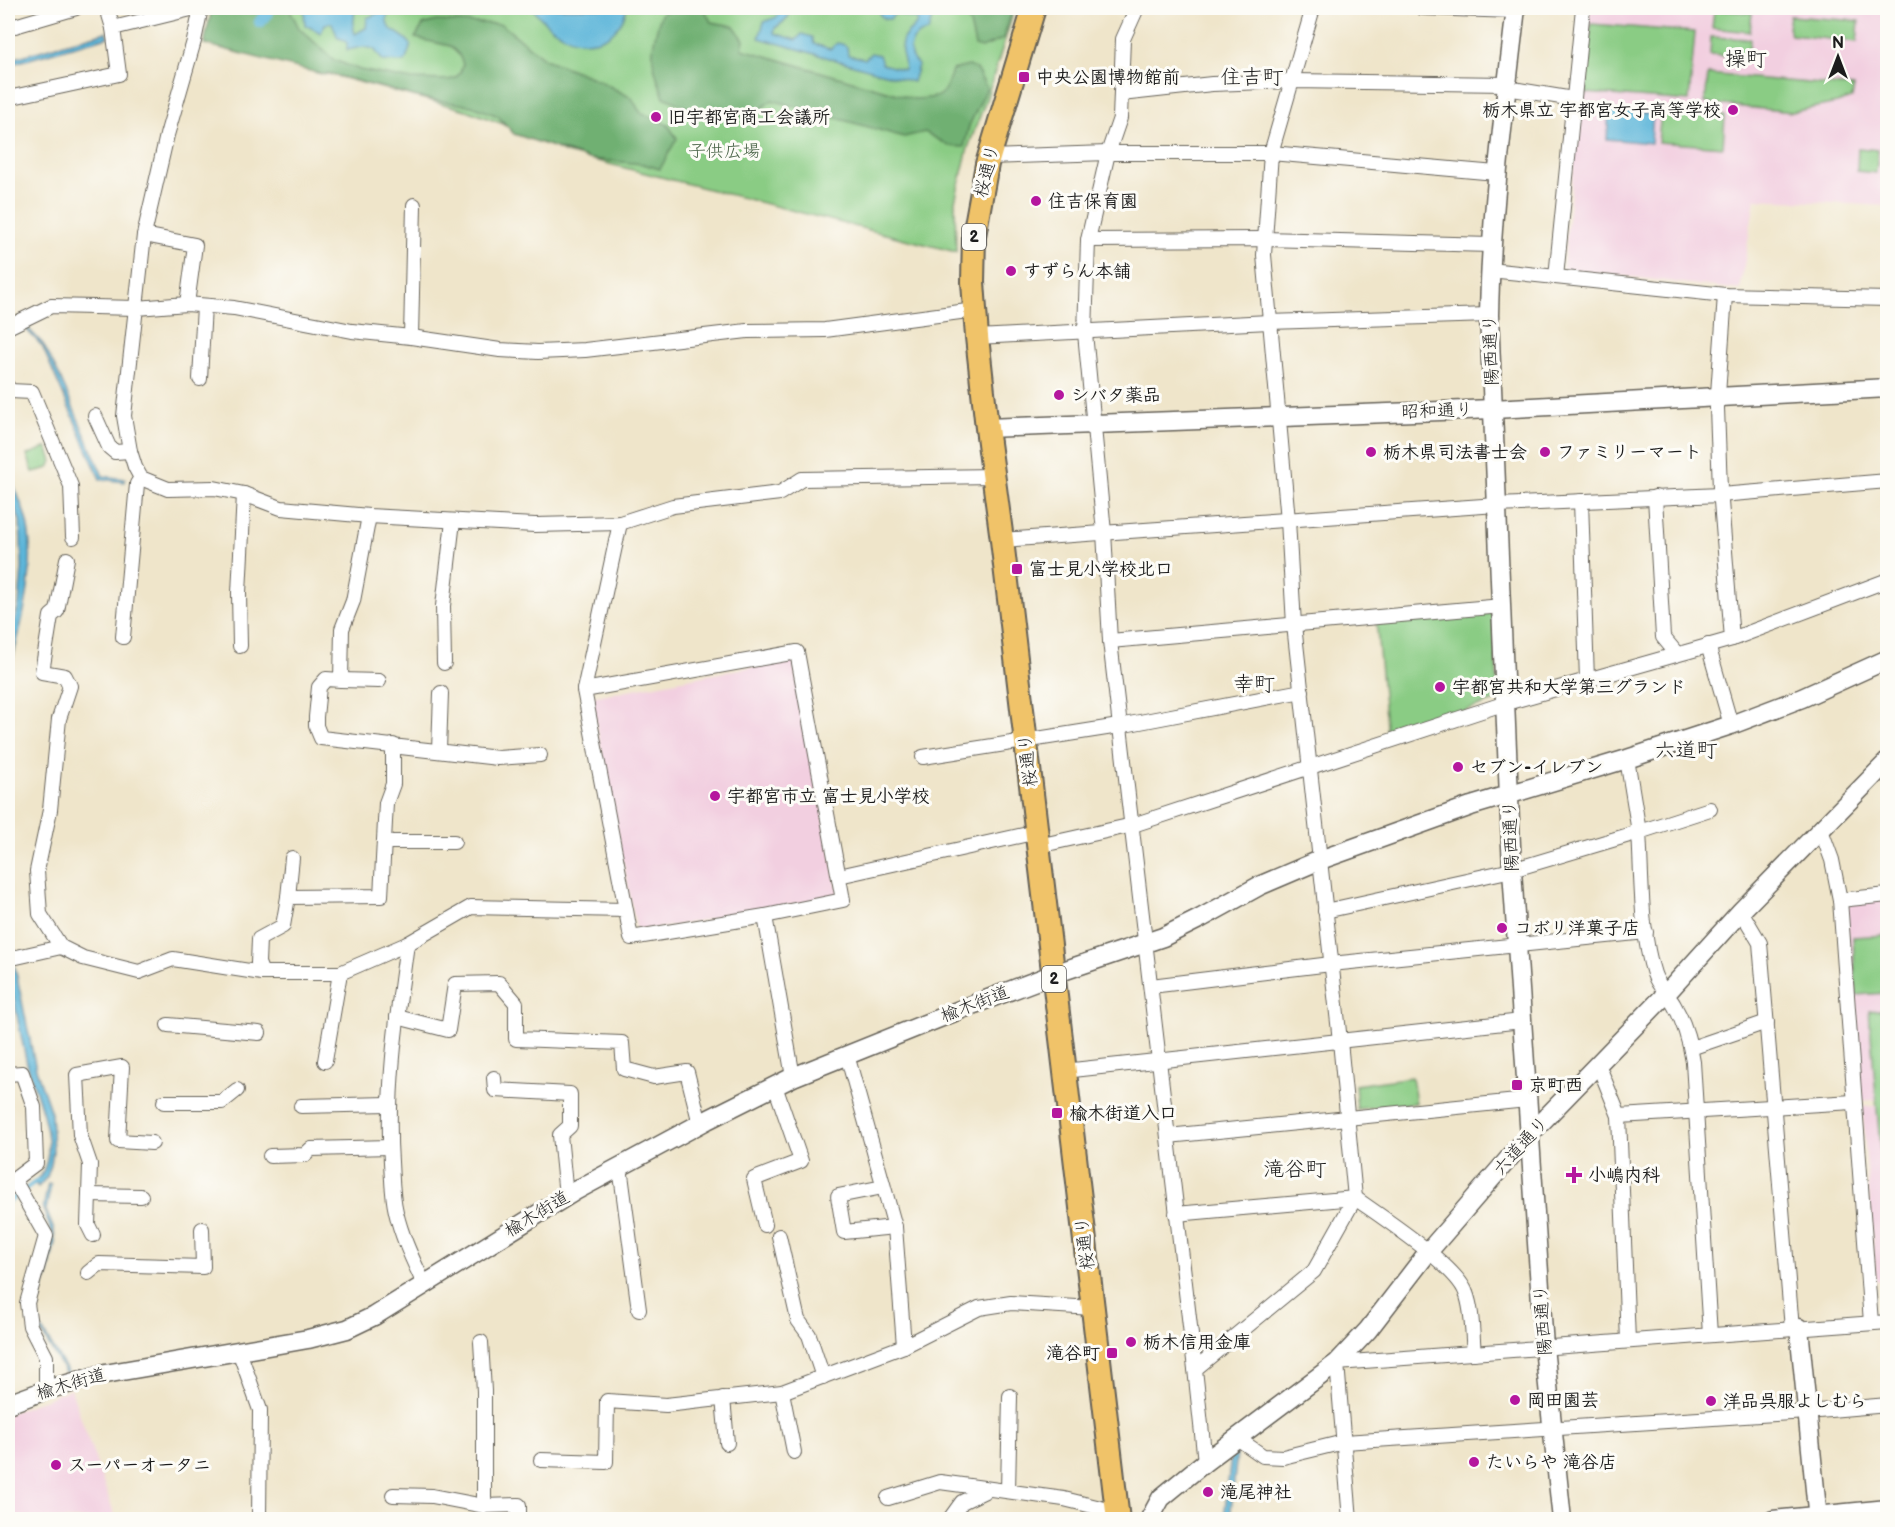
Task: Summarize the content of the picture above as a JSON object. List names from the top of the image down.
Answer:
{
  "streets": {
    "main road": ["桜通り", "2"],
    "street": [
      "陽西通り",
      "昭和通り",
      "楡木街道",
      "六道通り"
    ]
  },
  "crossings": [
    ["桜通り", "昭和通り"],
    ["桜通り", "楡木街道"],
    ["陽西通り", "昭和通り"],
    ["陽西通り", "楡木街道"],
    ["陽西通り", "六道通り"]
  ],
  "districts": [
    "操町",
    "住吉町",
    "幸町",
    "六道町",
    "滝谷町"
  ],
  "parks": ["子供広場"],
  "places": {
    "transit": [
      "中央公園博物館前",
      "富士見小学校北口",
      "京町西",
      "楡木街道入口",
      "滝谷町"
    ],
    "other": [
      "栃木県立 宇都宮女子高等学校",
      "旧宇都宮商工会議所",
      "住吉保育園",
      "すずらん本舗",
      "シバタ薬品",
      "栃木県司法書士会",
      "ファミリーマート",
      "宇都宮共和大学第三グランド",
      "セブン-イレブン",
      "宇都宮市立 富士見小学校",
      "コボリ洋菓子店",
      "栃木信用金庫",
      "岡田園芸",
      "洋品呉服よしむら",
      "たいらや 滝谷店",
      "スーパーオータニ",
      "滝尾神社"
    ],
    "health": ["小嶋内科"]
  },
  "north": "top"
}
